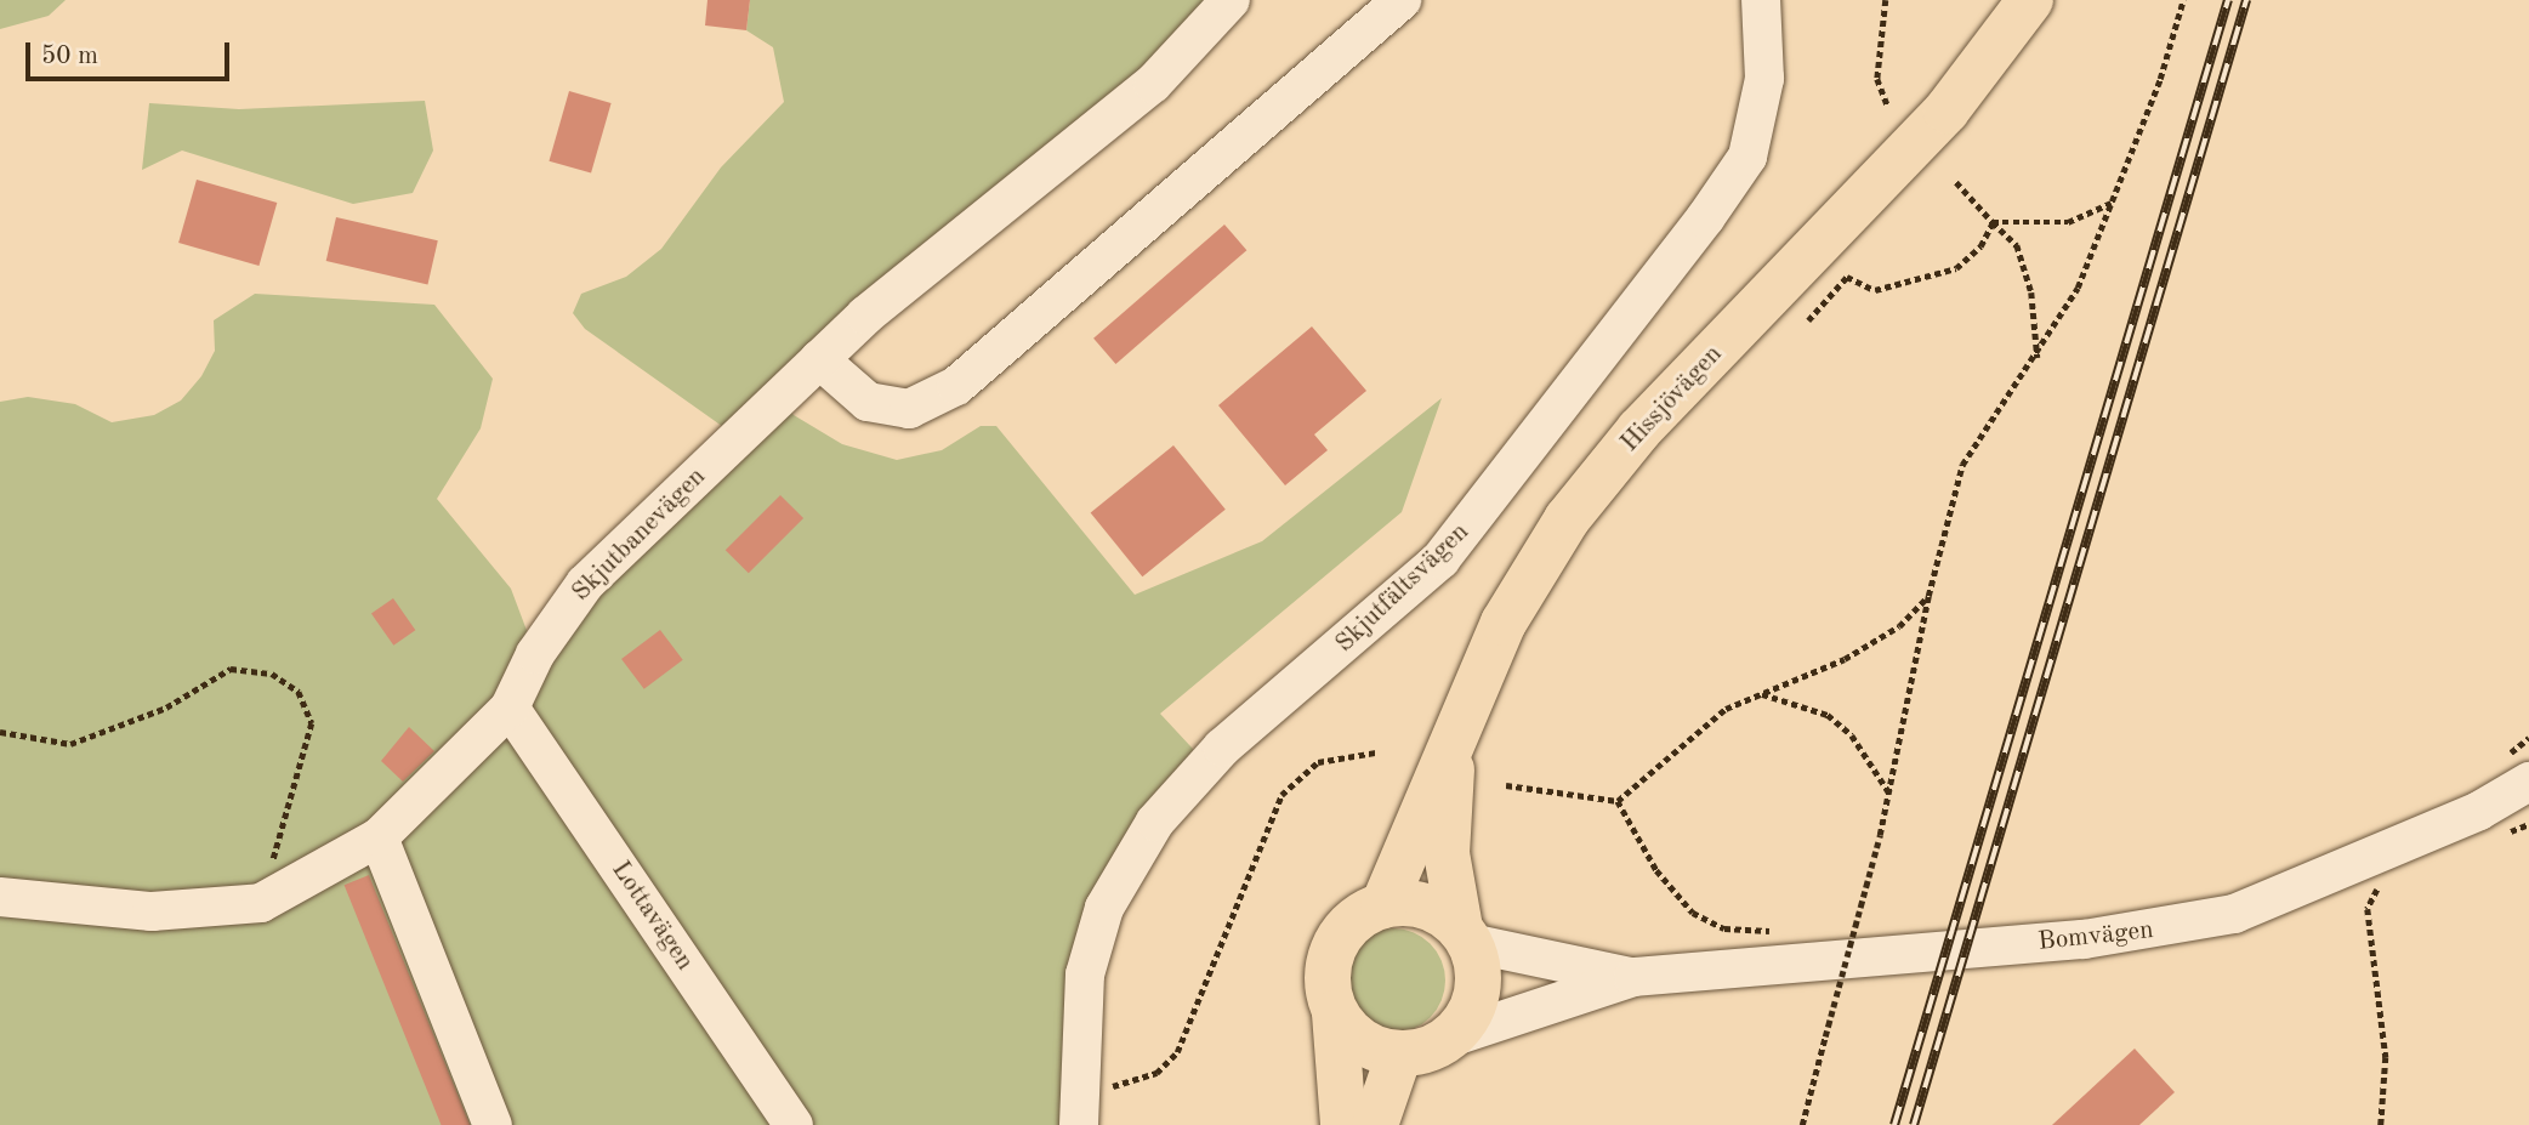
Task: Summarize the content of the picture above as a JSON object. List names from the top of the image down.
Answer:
{
  "streets": {
    "main road": ["Hissjövägen"],
    "street": [
      "Skjutbanevägen",
      "Skjutfältsvägen",
      "Lottavägen",
      "Bomvägen"
    ]
  },
  "crossings": [
    ["Hissjövägen", "Bomvägen"],
    ["Skjutbanevägen", "Lottavägen"]
  ],
  "scale_bar": "50 m"
}
